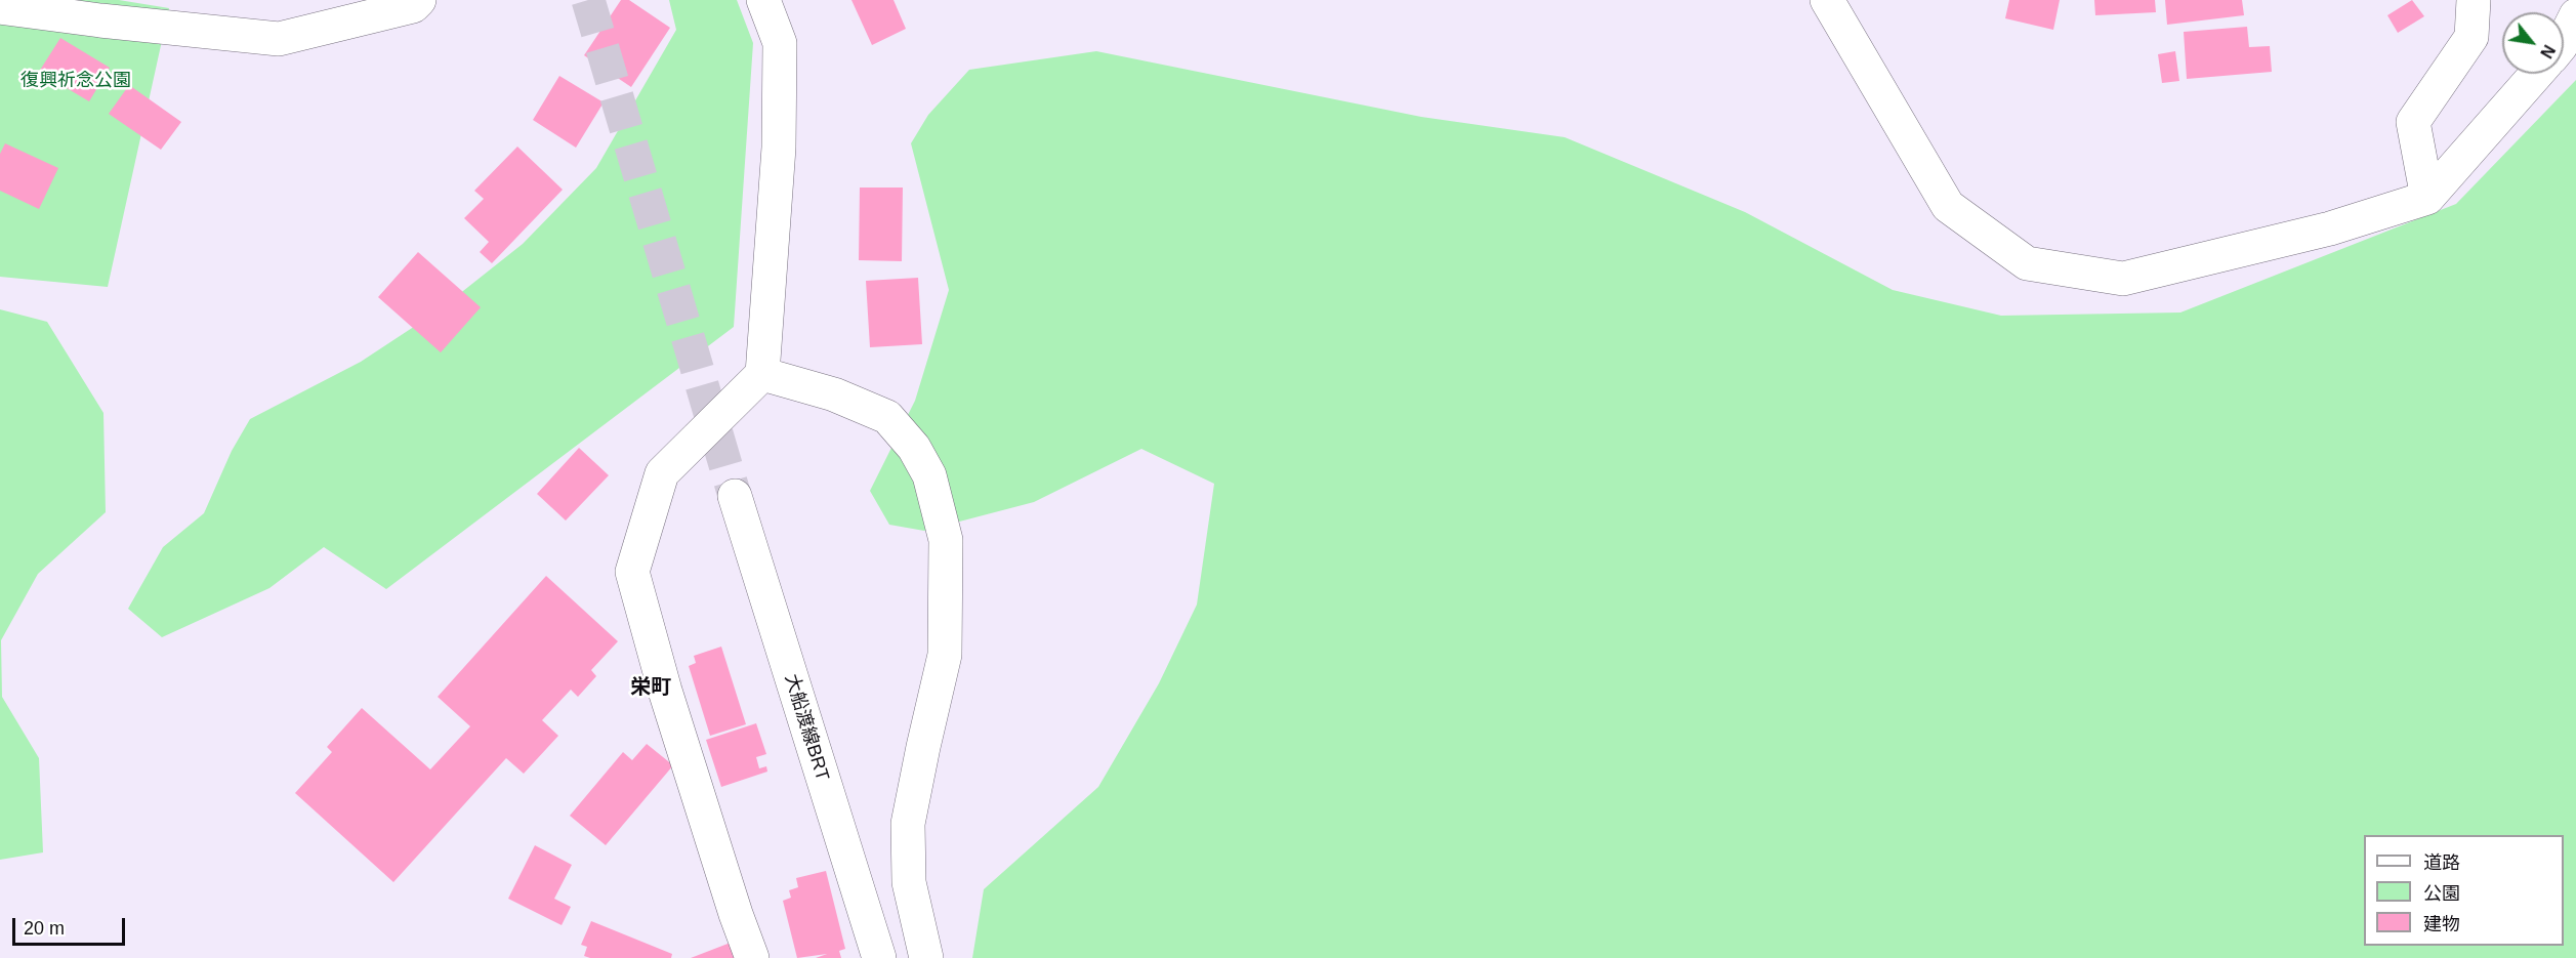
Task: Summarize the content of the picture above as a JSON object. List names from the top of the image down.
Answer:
{
  "streets": {
    "street": ["大船渡線BRT"]
  },
  "districts": ["栄町"],
  "parks": ["復興祈念公園"],
  "legend": ["道路", "公園", "建物"],
  "scale_bar": "20 m",
  "north": "bottom right"
}
